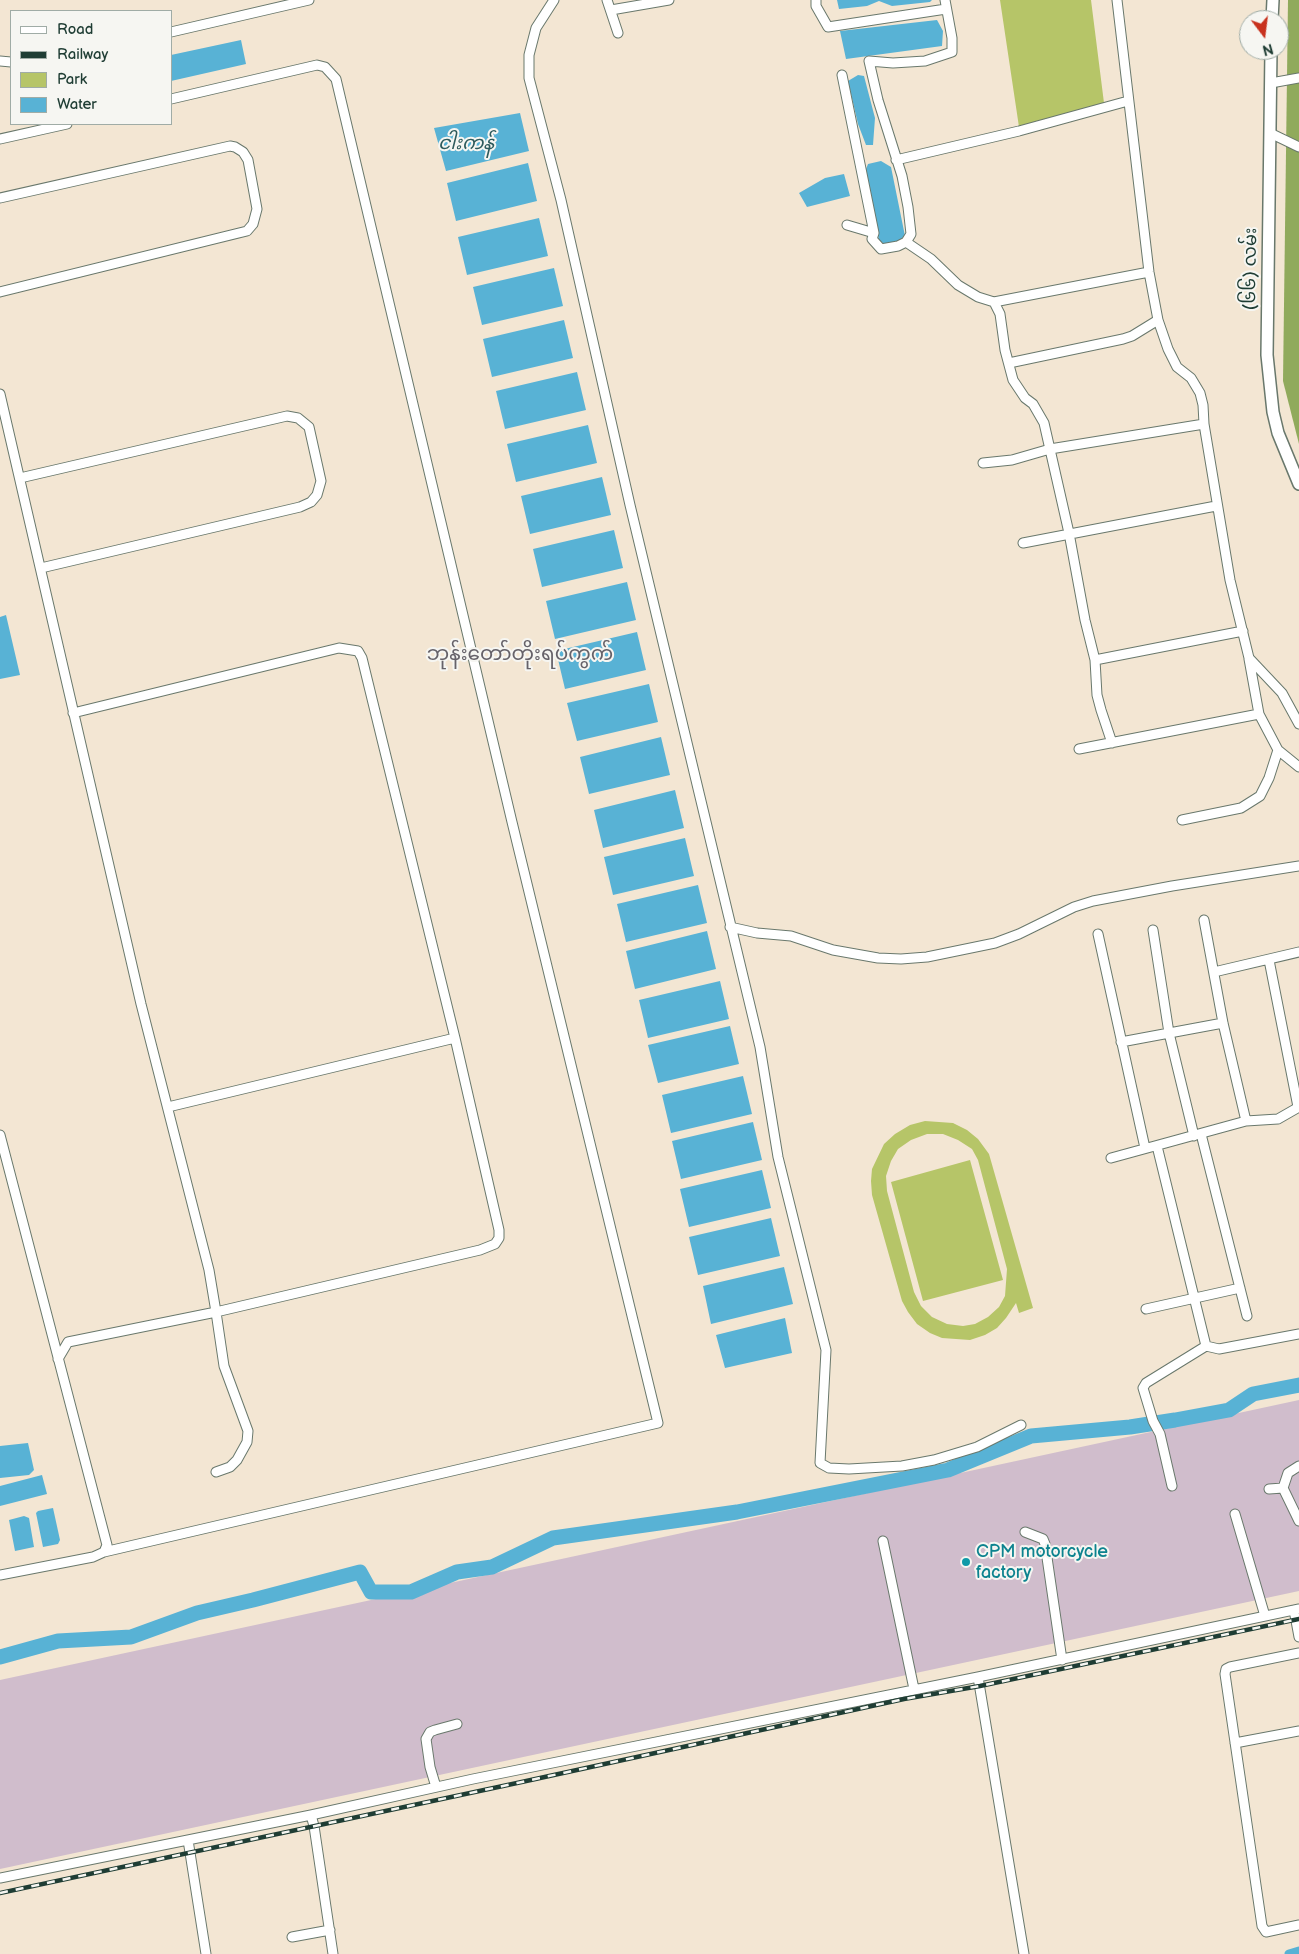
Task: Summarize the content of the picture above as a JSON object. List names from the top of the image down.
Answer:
{
  "streets": {
    "street": ["(၆၆) လမ်း"]
  },
  "districts": ["ဘုန်းတော်တိုးရပ်ကွက်"],
  "water": ["ငါးကန်"],
  "places": ["CPM motorcycle factory"],
  "legend": [
    "Road",
    "Railway",
    "Park",
    "Water"
  ],
  "north": "bottom"
}
